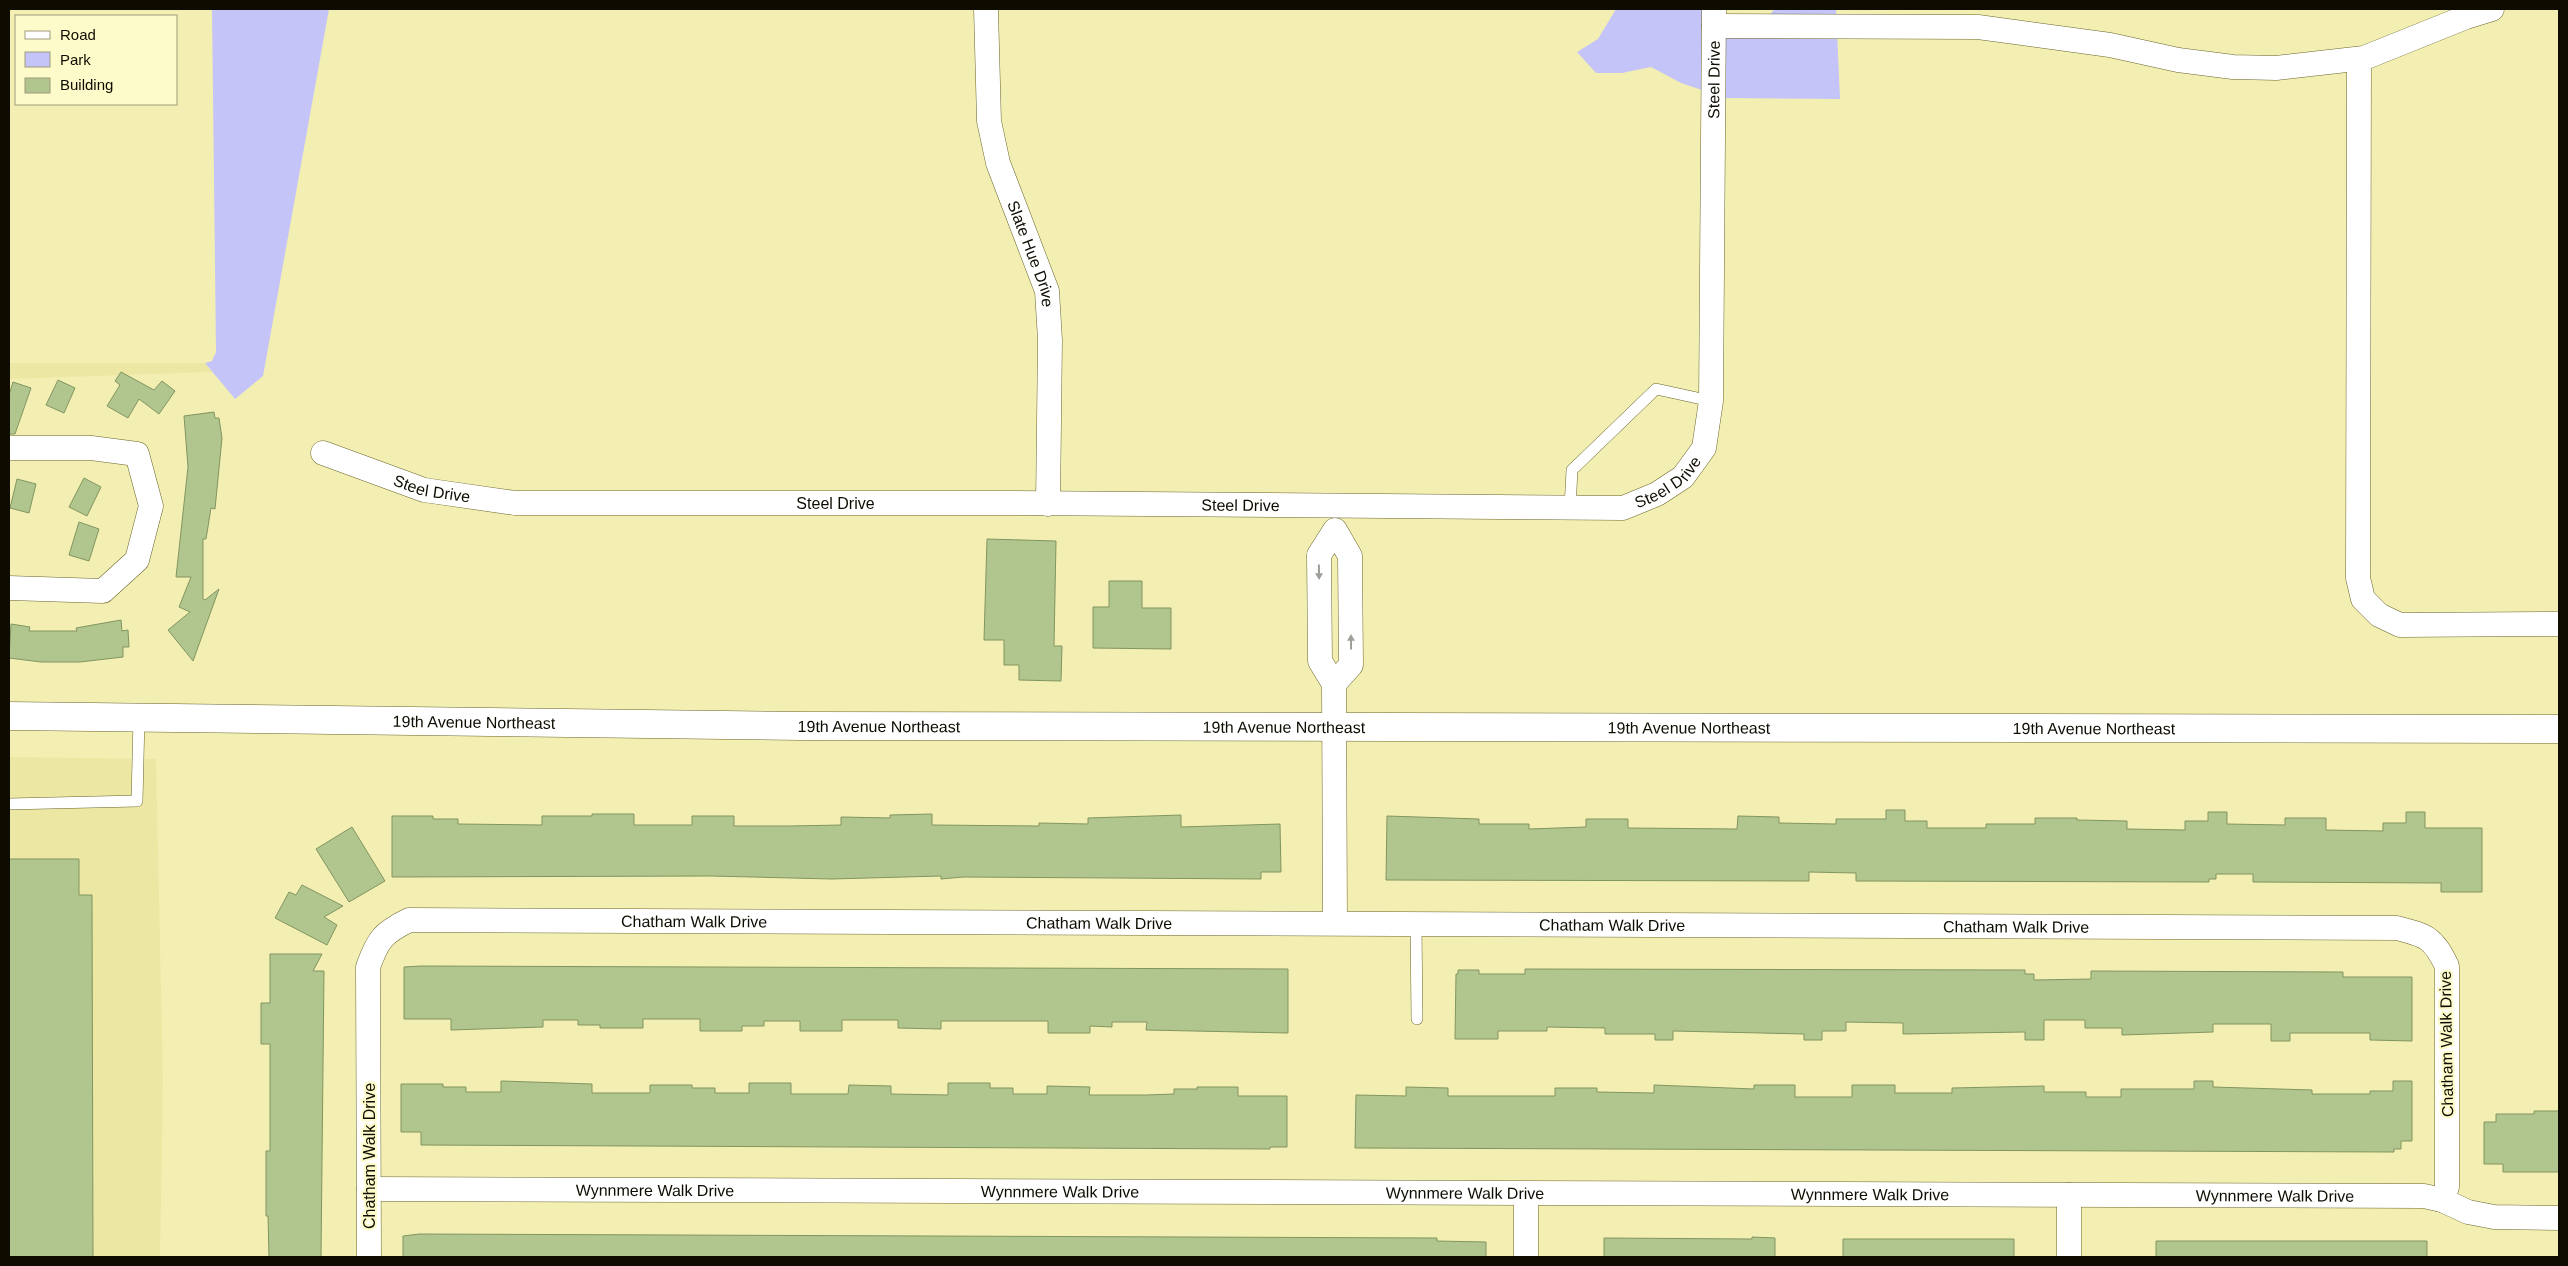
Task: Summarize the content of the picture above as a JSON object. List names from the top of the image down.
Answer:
{
  "streets": {
    "street": [
      "Steel Drive",
      "Slate Hue Drive",
      "19th Avenue Northeast",
      "Chatham Walk Drive",
      "Wynnmere Walk Drive"
    ]
  },
  "crossings": [
    ["Steel Drive", "Slate Hue Drive"],
    ["Chatham Walk Drive", "Wynnmere Walk Drive"]
  ],
  "legend": ["Road", "Park", "Building"]
}
